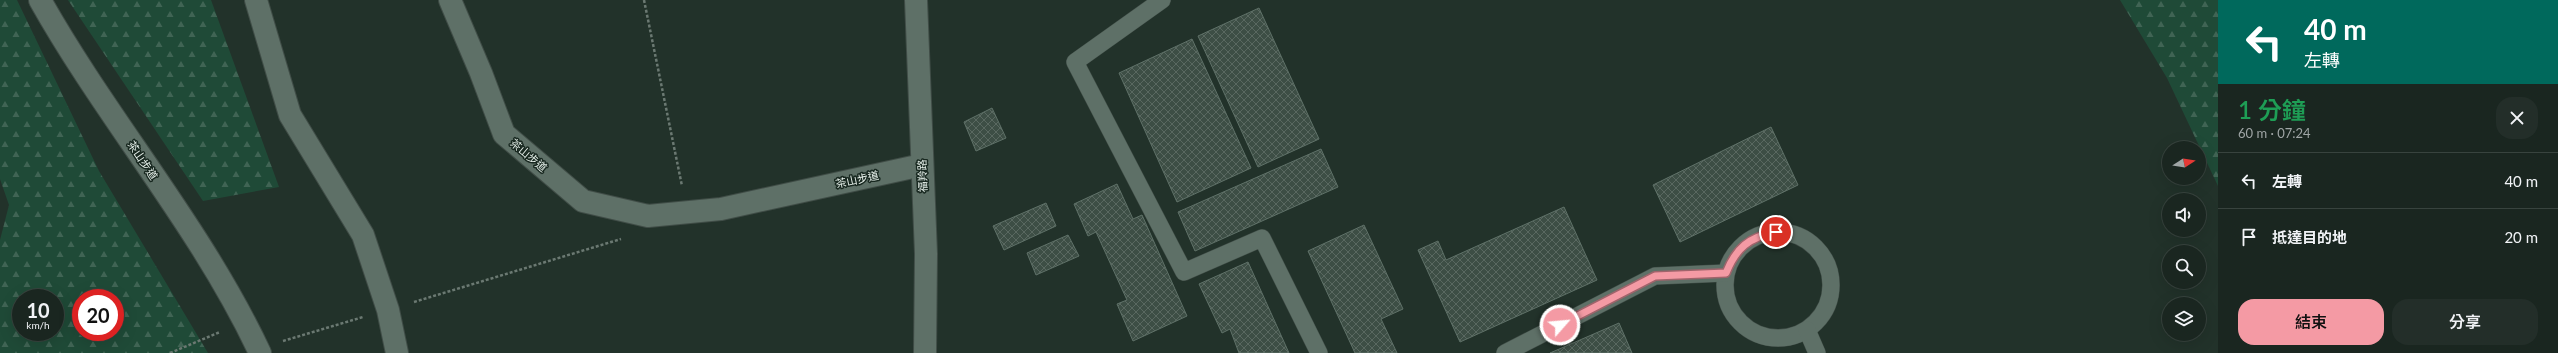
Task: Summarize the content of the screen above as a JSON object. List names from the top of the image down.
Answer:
{
  "streets": {
    "street": ["茶山步道", "福羚路"]
  },
  "crossings": [
    ["茶山步道", "福羚路"]
  ],
  "north": "right",
  "page": {
    "turn": ["40 m", "左轉"],
    "heading": ["1 分鐘", "60 m · 07:24"],
    "list": [
      {
        "name": "左轉",
        "value": "40 m"
      },
      {
        "name": "抵達目的地",
        "value": "20 m"
      }
    ],
    "speed": "10 km/h",
    "limit": "20",
    "buttons": ["結束", "分享"]
  }
}
